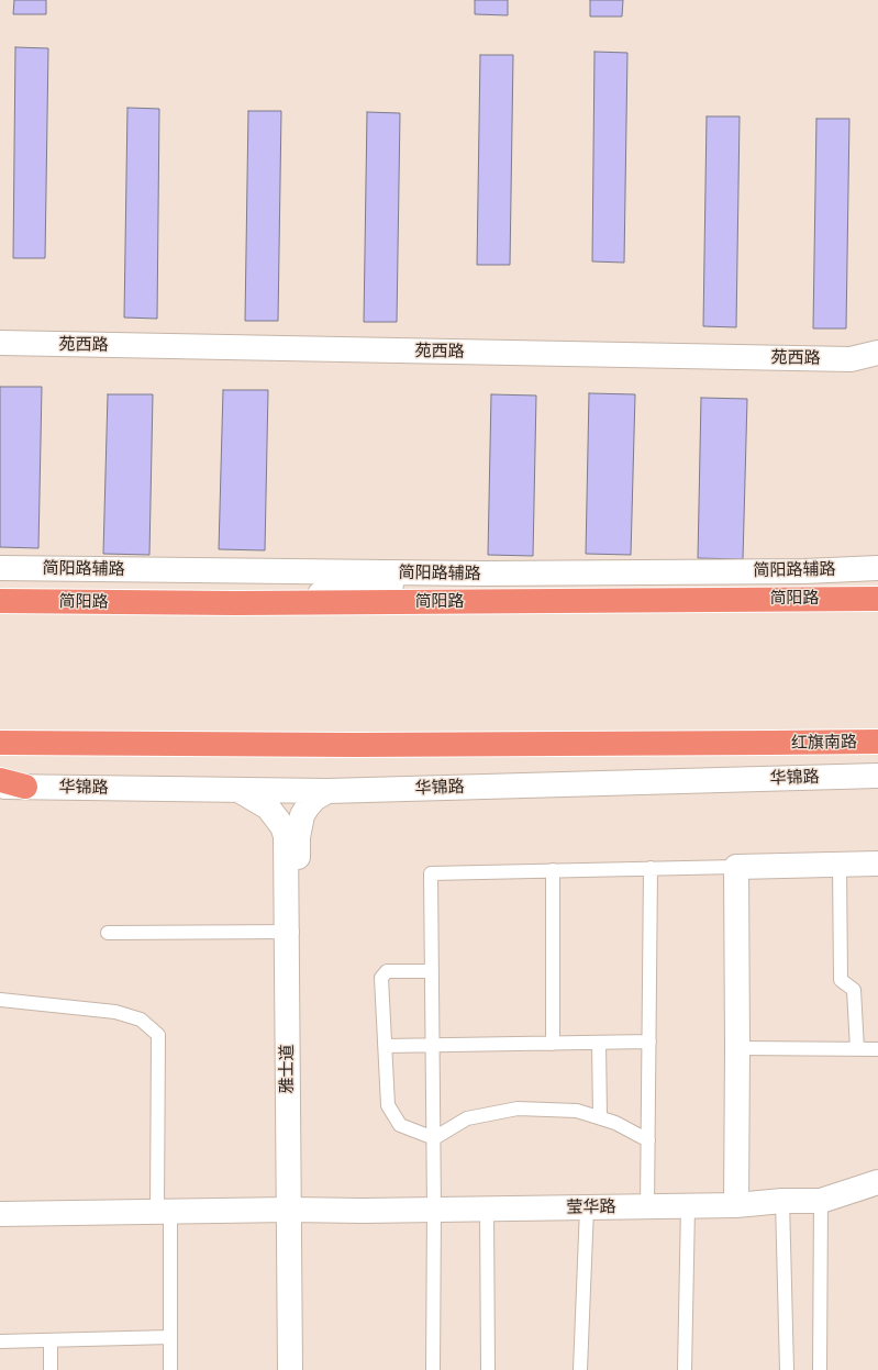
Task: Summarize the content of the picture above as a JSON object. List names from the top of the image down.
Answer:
{
  "streets": {
    "highway": ["简阳路", "红旗南路"],
    "street": [
      "苑西路",
      "简阳路辅路",
      "华锦路",
      "雅士道",
      "莹华路"
    ]
  },
  "crossings": [
    ["华锦路", "雅士道"],
    ["雅士道", "莹华路"]
  ]
}
